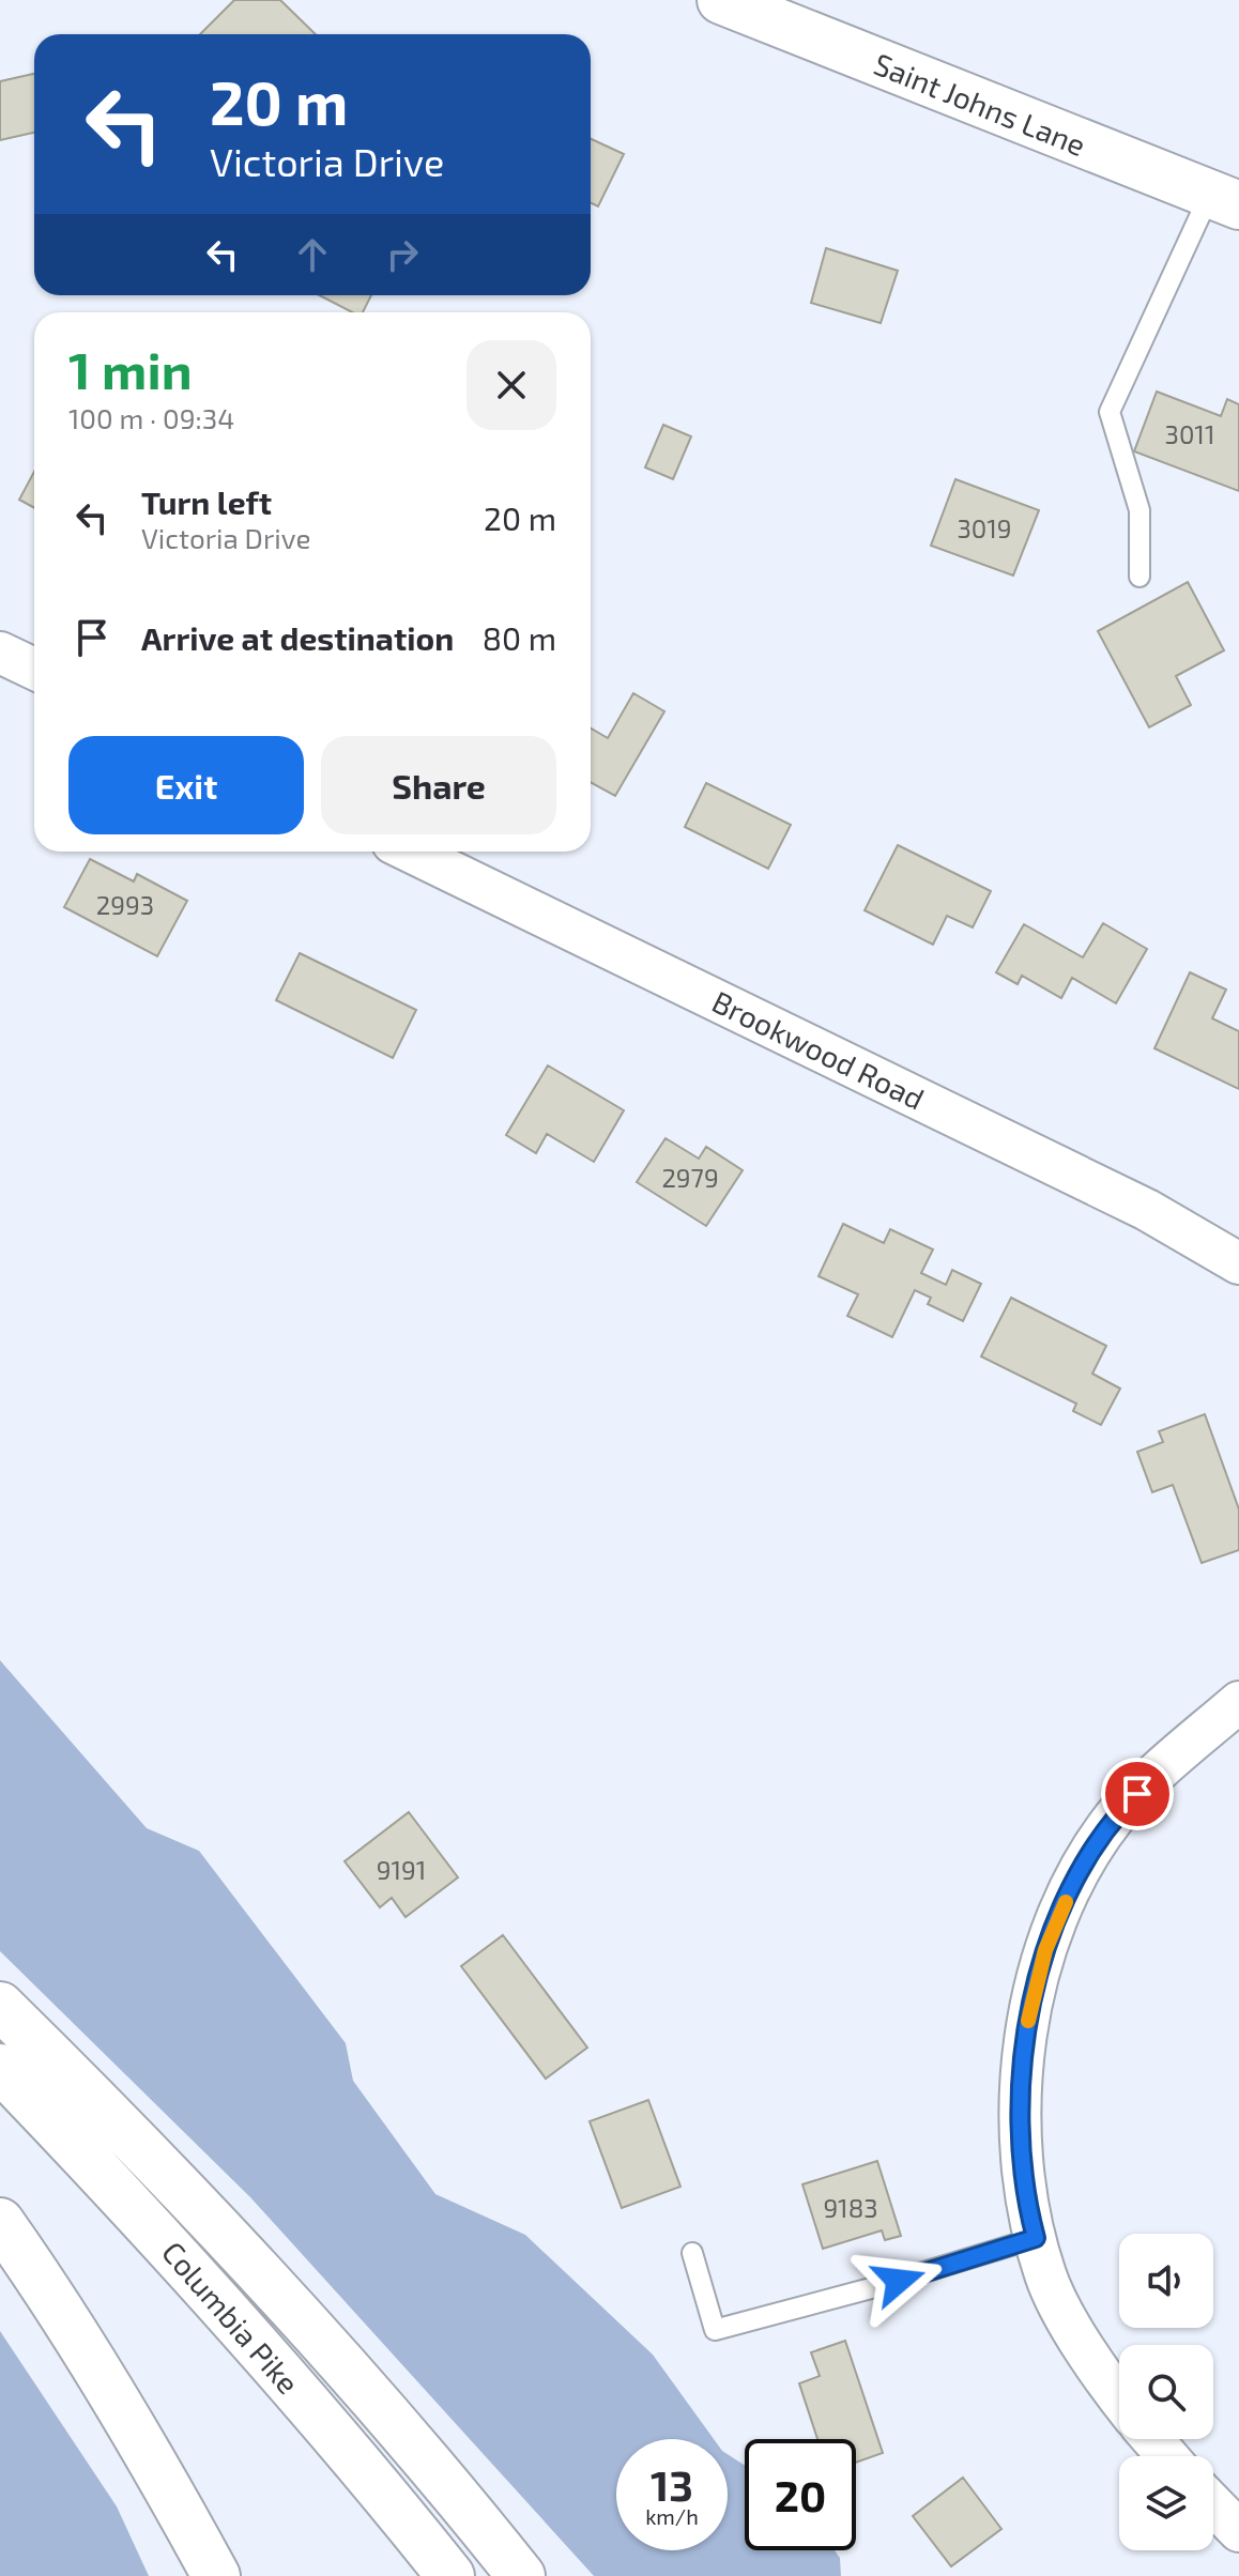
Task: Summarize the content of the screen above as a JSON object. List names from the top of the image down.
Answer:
{
  "streets": {
    "main road": ["Saint Johns Lane", "Columbia Pike"],
    "street": ["Brookwood Road"]
  },
  "house_numbers": [
    "3011",
    "3019",
    "2993",
    "2979",
    "9191",
    "9183"
  ],
  "page": {
    "turn": ["20 m", "Victoria Drive"],
    "heading": ["1 min", "100 m · 09:34"],
    "list": [
      {
        "name": "Turn left",
        "note": "Victoria Drive",
        "value": "20 m"
      },
      {
        "name": "Arrive at destination",
        "value": "80 m"
      }
    ],
    "buttons": ["Exit", "Share"],
    "speed": "13 km/h",
    "limit": "20"
  }
}
